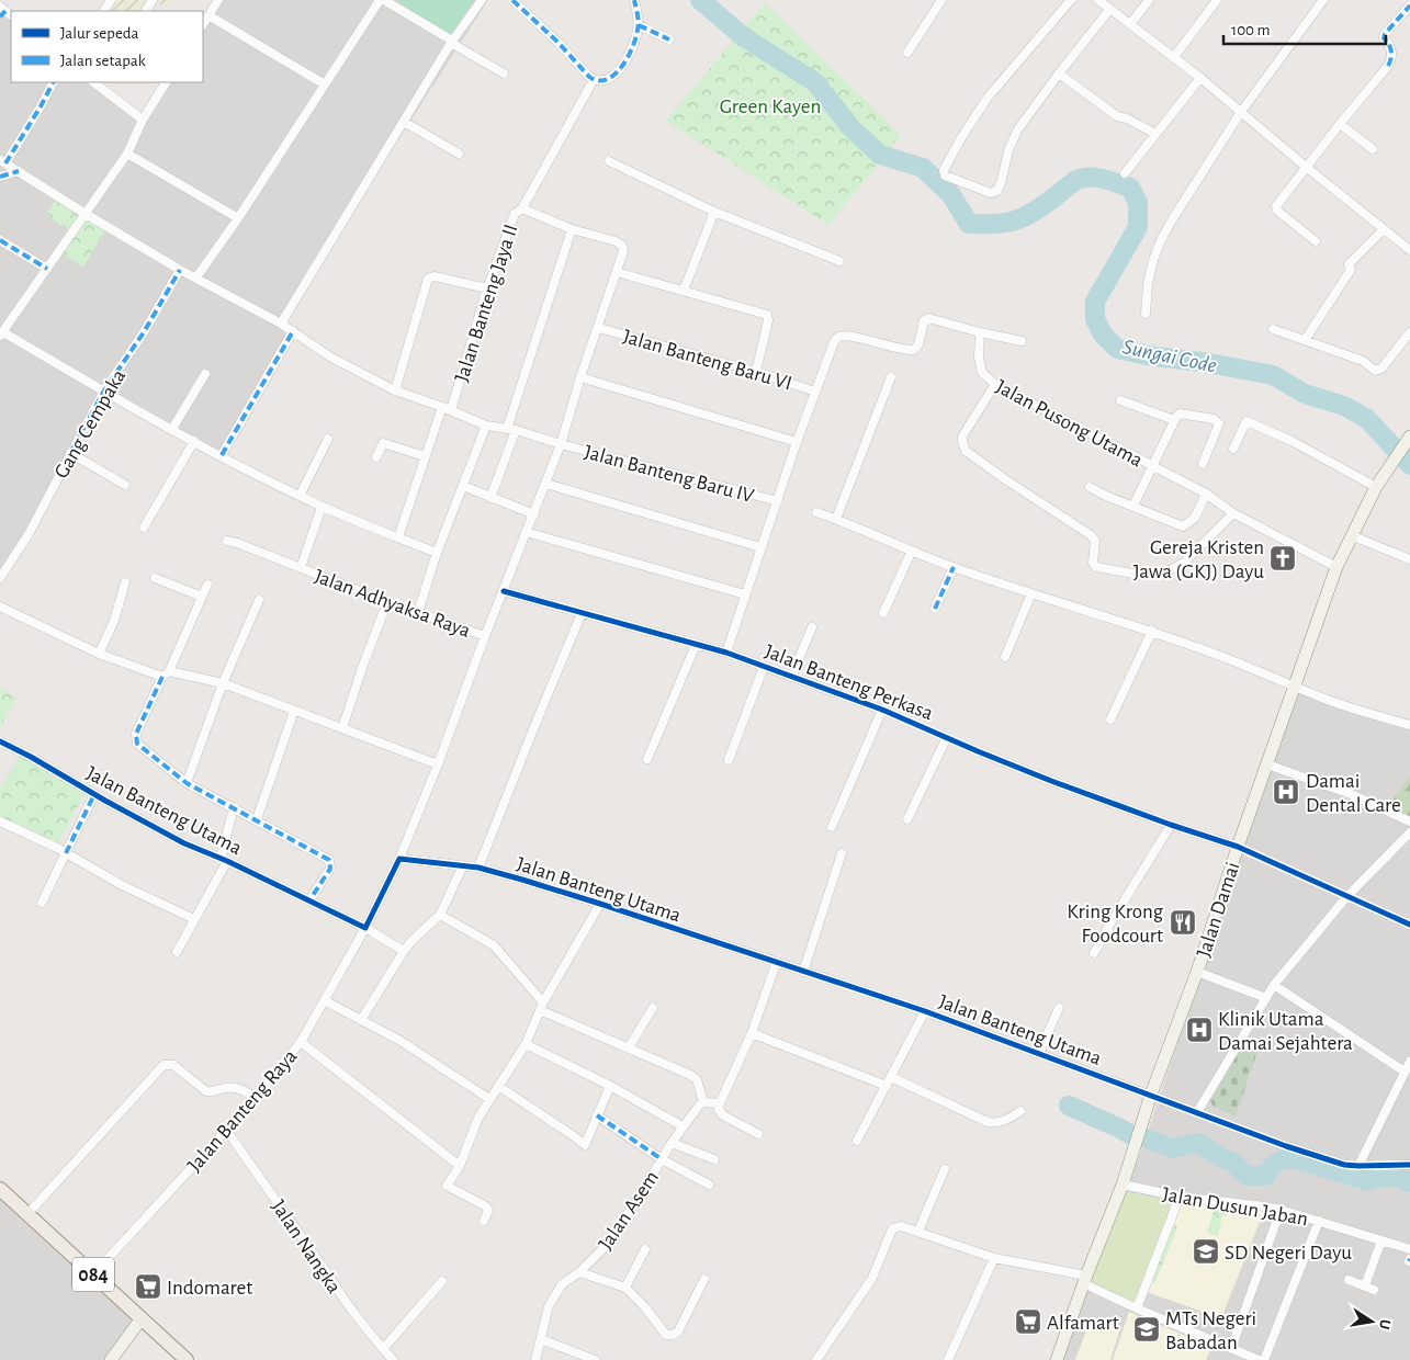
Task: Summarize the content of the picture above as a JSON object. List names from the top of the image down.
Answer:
{
  "streets": {
    "main road": ["Jalan Damai", "084"],
    "street": [
      "Jalan Banteng Jaya II",
      "Jalan Banteng Baru VI",
      "Jalan Pusong Utama",
      "Gang Cempaka",
      "Jalan Banteng Baru IV",
      "Jalan Adhyaksa Raya",
      "Jalan Banteng Perkasa",
      "Jalan Banteng Utama",
      "Jalan Banteng Raya",
      "Jalan Dusun Jaban",
      "Jalan Asem",
      "Jalan Nangka"
    ]
  },
  "crossings": [
    ["Jalan Banteng Jaya II", "Jalan Banteng Baru IV"],
    ["Jalan Pusong Utama", "Jalan Damai"],
    ["Gang Cempaka", "Jalan Banteng Baru IV"],
    ["Jalan Banteng Perkasa", "Jalan Damai"],
    ["Jalan Banteng Utama", "Jalan Damai"],
    ["Jalan Banteng Utama", "Jalan Banteng Raya"],
    ["Jalan Damai", "Jalan Dusun Jaban"],
    ["Jalan Banteng Raya", "Jalan Nangka"],
    ["Jalan Banteng Raya", "084"]
  ],
  "water": ["Sungai Code"],
  "parks": ["Green Kayen"],
  "places": {
    "church": ["Gereja Kristen Jawa (GKJ) Dayu"],
    "hospital": ["Damai Dental Care", "Klinik Utama Damai Sejahtera"],
    "restaurant": ["Kring Krong Foodcourt"],
    "school or university": ["SD Negeri Dayu", "MTs Negeri Babadan"],
    "supermarket": ["Indomaret", "Alfamart"]
  },
  "legend": ["Jalur sepeda", "Jalan setapak"],
  "scale_bar": "100 m",
  "north": "right"
}
